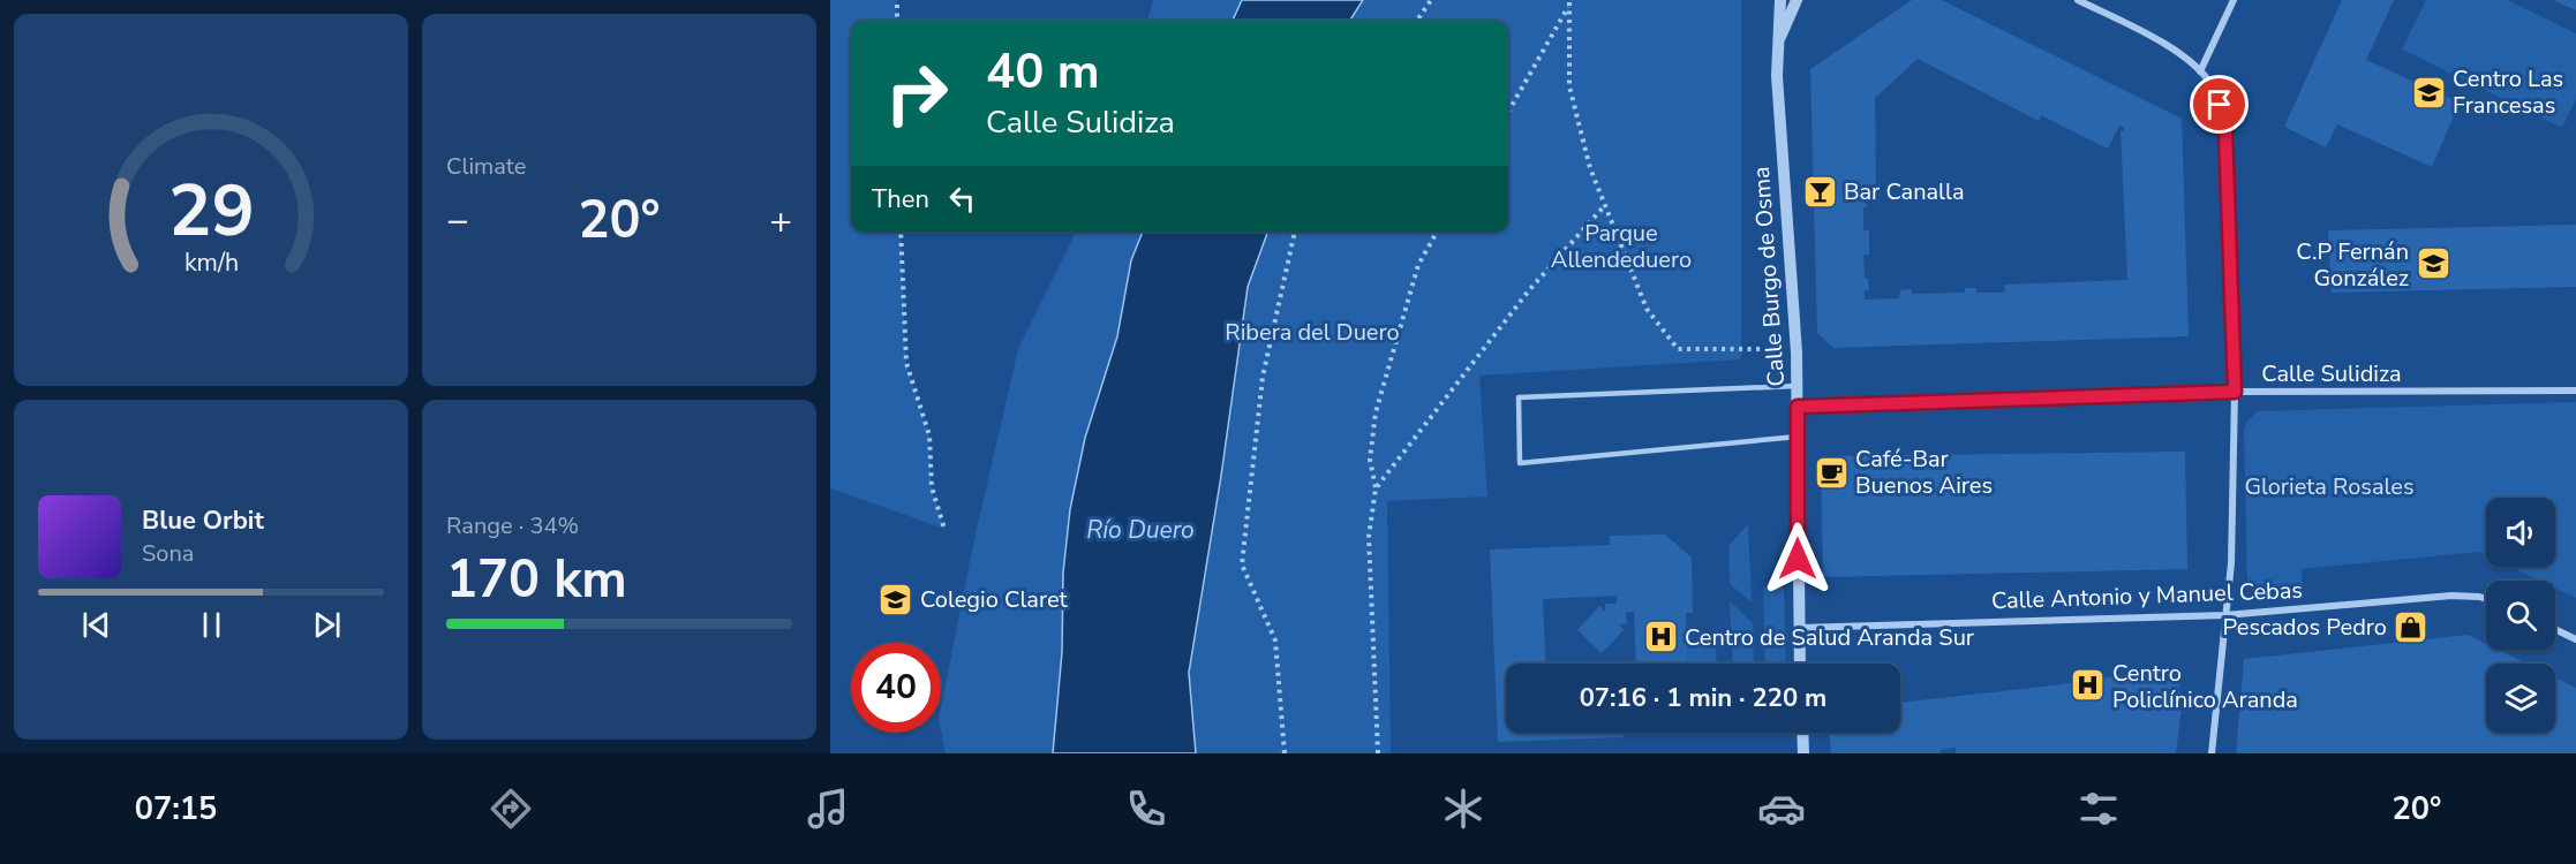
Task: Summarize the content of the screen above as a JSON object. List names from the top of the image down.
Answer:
{
  "streets": {
    "street": ["Calle Burgo de Osma", "Calle Sulidiza", "Calle Antonio y Manuel Cebas"]
  },
  "crossings": [
    ["Calle Burgo de Osma", "Calle Sulidiza"],
    ["Calle Burgo de Osma", "Calle Antonio y Manuel Cebas"]
  ],
  "water": ["Río Duero"],
  "parks": ["Parque Allendeduero", "Ribera del Duero", "Glorieta Rosales"],
  "places": {
    "school or university": ["Centro Las Francesas", "C.P Fernán González", "Colegio Claret"],
    "bar": ["Bar Canalla"],
    "cafe": ["Café-Bar Buenos Aires"],
    "shop": ["Pescados Pedro"],
    "hospital": ["Centro de Salud Aranda Sur", "Centro Policlínico Aranda"]
  },
  "page": {
    "tile": [
      "Climate",
      ["Range · 34%", "170 km"]
    ],
    "turn": ["40 m", "Calle Sulidiza"],
    "then": "Then",
    "heat": ["−", "20°", "+"],
    "song": ["Blue Orbit", "Sona"],
    "limit": "40",
    "trip": "07:16 · 1 min · 220 m",
    "tabs": ["07:15", "20°"],
    "gauge": ["29", "km/h"]
  }
}
